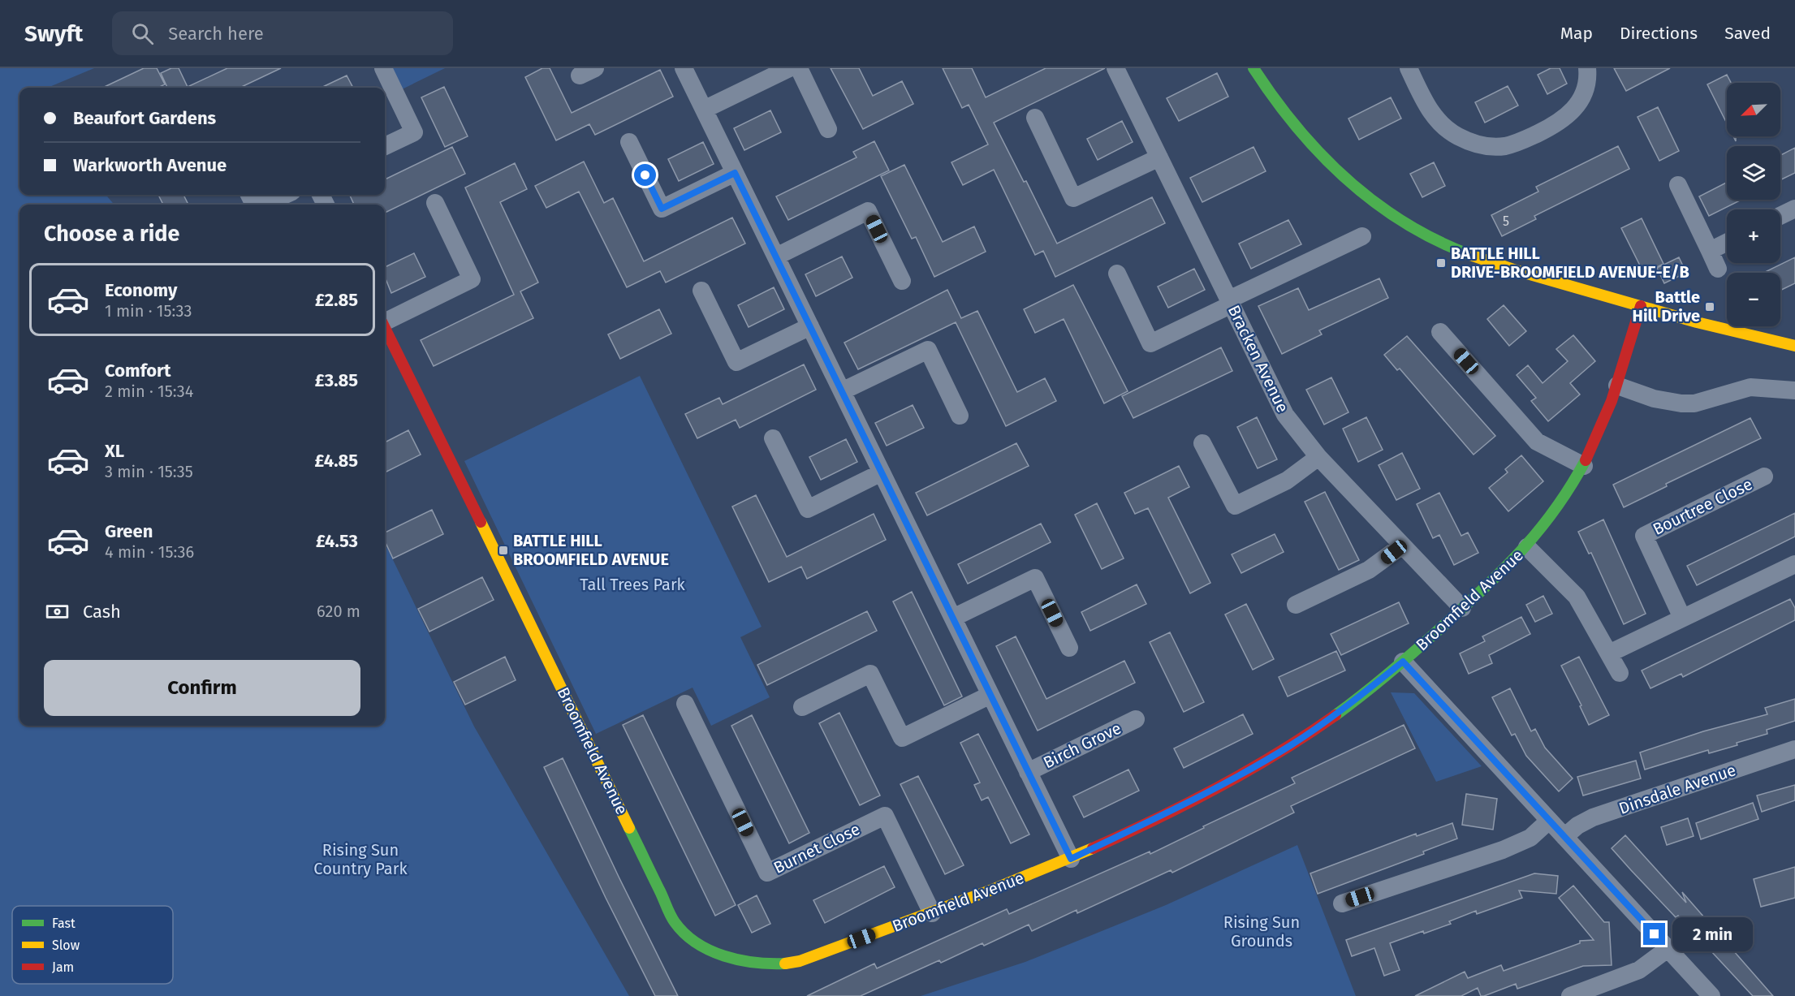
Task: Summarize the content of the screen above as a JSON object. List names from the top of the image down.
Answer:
{
  "streets": {
    "street": [
      "Bracken Avenue",
      "Bourtree Close",
      "Broomfield Avenue",
      "Birch Grove",
      "Dinsdale Avenue",
      "Burnet Close"
    ]
  },
  "crossings": [
    ["Bracken Avenue", "Broomfield Avenue"],
    ["Broomfield Avenue", "Burnet Close"]
  ],
  "parks": ["Tall Trees Park", "Rising Sun Country Park", "Rising Sun Grounds"],
  "places": {
    "transit": ["BATTLE HILL DRIVE-BROOMFIELD AVENUE-E/B", "Battle Hill Drive", "BATTLE HILL BROOMFIELD AVENUE"]
  },
  "house_numbers": ["5"],
  "legend": ["Fast", "Slow", "Jam"],
  "north": "bottom left",
  "page": {
    "header": "Swyft",
    "search": "Search here",
    "nav": ["Map", "Directions", "Saved"],
    "map_buttons": ["+", "−"],
    "banner": ["Beaufort Gardens", "Warkworth Avenue"],
    "heading": "Choose a ride",
    "list": [
      {
        "name": "Economy",
        "note": "1 min · 15:33",
        "value": "£2.85"
      },
      {
        "name": "Comfort",
        "note": "2 min · 15:34",
        "value": "£3.85"
      },
      {
        "name": "XL",
        "note": "3 min · 15:35",
        "value": "£4.85"
      },
      {
        "name": "Green",
        "note": "4 min · 15:36",
        "value": "£4.53"
      }
    ],
    "pay": ["Cash", "620 m"],
    "buttons": "Confirm",
    "bubble": "2 min"
  }
}
